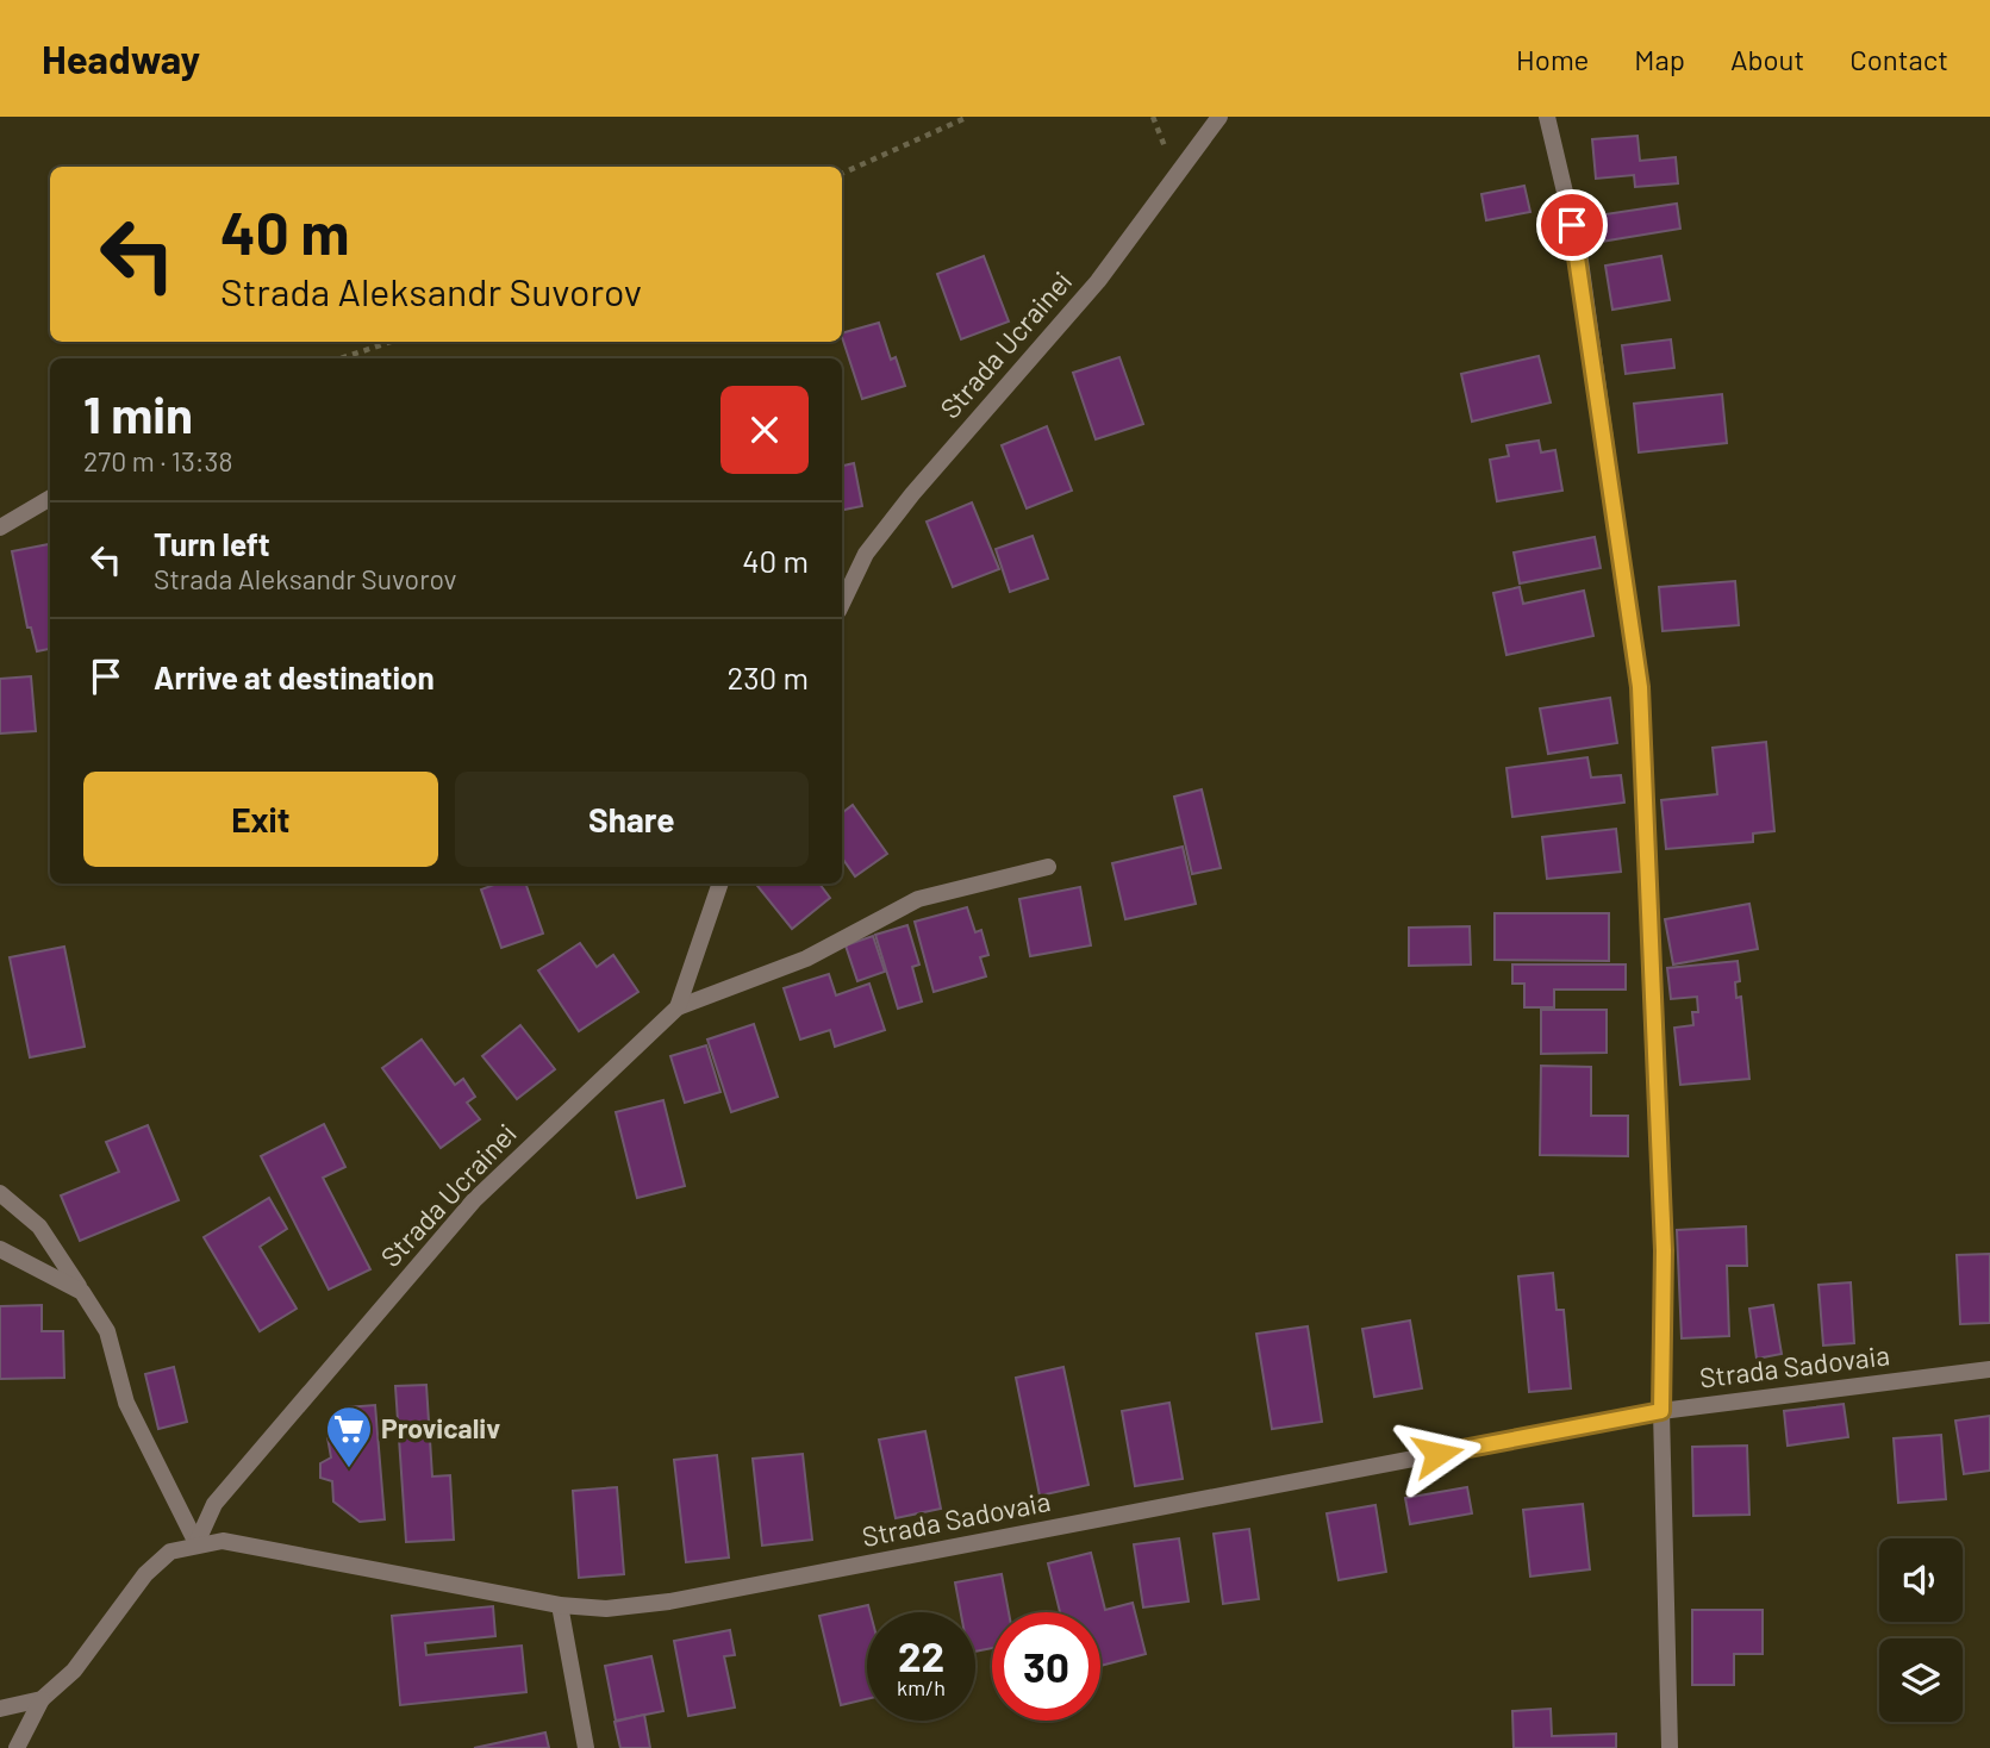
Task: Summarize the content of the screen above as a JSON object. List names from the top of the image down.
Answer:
{
  "streets": {
    "street": ["Strada Ucrainei", "Strada Sadovaia"]
  },
  "crossings": [
    ["Strada Ucrainei", "Strada Sadovaia"]
  ],
  "places": {
    "supermarket": ["Provicaliv"]
  },
  "page": {
    "header": "Headway",
    "nav": [
      "Home",
      "Map",
      "About",
      "Contact"
    ],
    "turn": ["40 m", "Strada Aleksandr Suvorov"],
    "heading": ["1 min", "270 m · 13:38"],
    "list": [
      {
        "name": "Turn left",
        "note": "Strada Aleksandr Suvorov",
        "value": "40 m"
      },
      {
        "name": "Arrive at destination",
        "value": "230 m"
      }
    ],
    "buttons": ["Exit", "Share"],
    "speed": "22 km/h",
    "limit": "30"
  }
}
